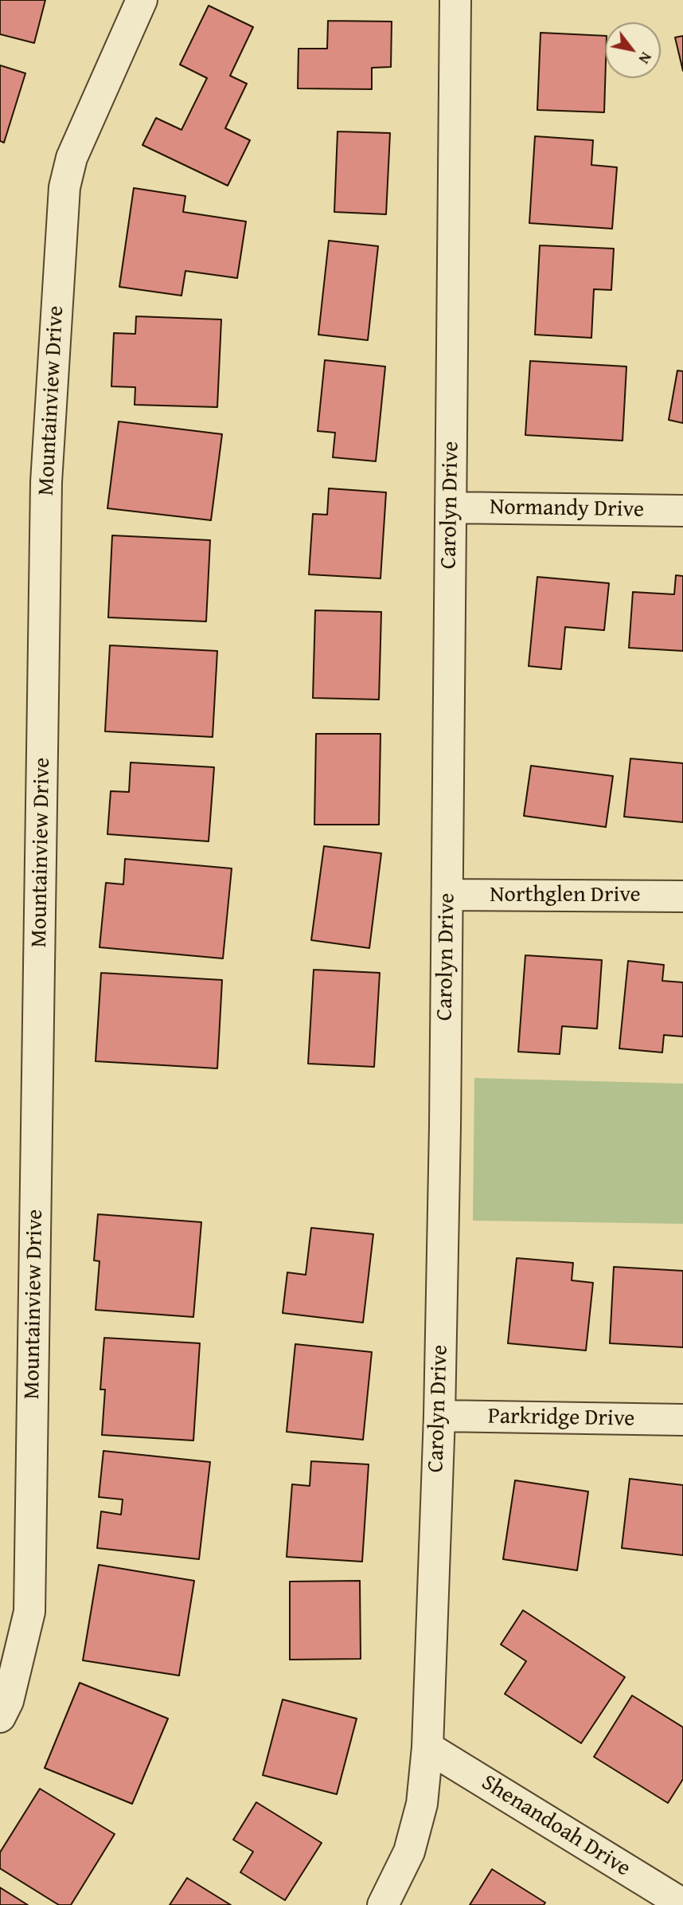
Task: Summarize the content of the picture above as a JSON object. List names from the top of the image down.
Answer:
{
  "streets": {
    "street": [
      "Mountainview Drive",
      "Carolyn Drive",
      "Normandy Drive",
      "Northglen Drive",
      "Parkridge Drive",
      "Shenandoah Drive"
    ]
  },
  "crossings": [
    ["Carolyn Drive", "Normandy Drive"],
    ["Carolyn Drive", "Northglen Drive"],
    ["Carolyn Drive", "Parkridge Drive"],
    ["Carolyn Drive", "Shenandoah Drive"]
  ],
  "north": "bottom right"
}
